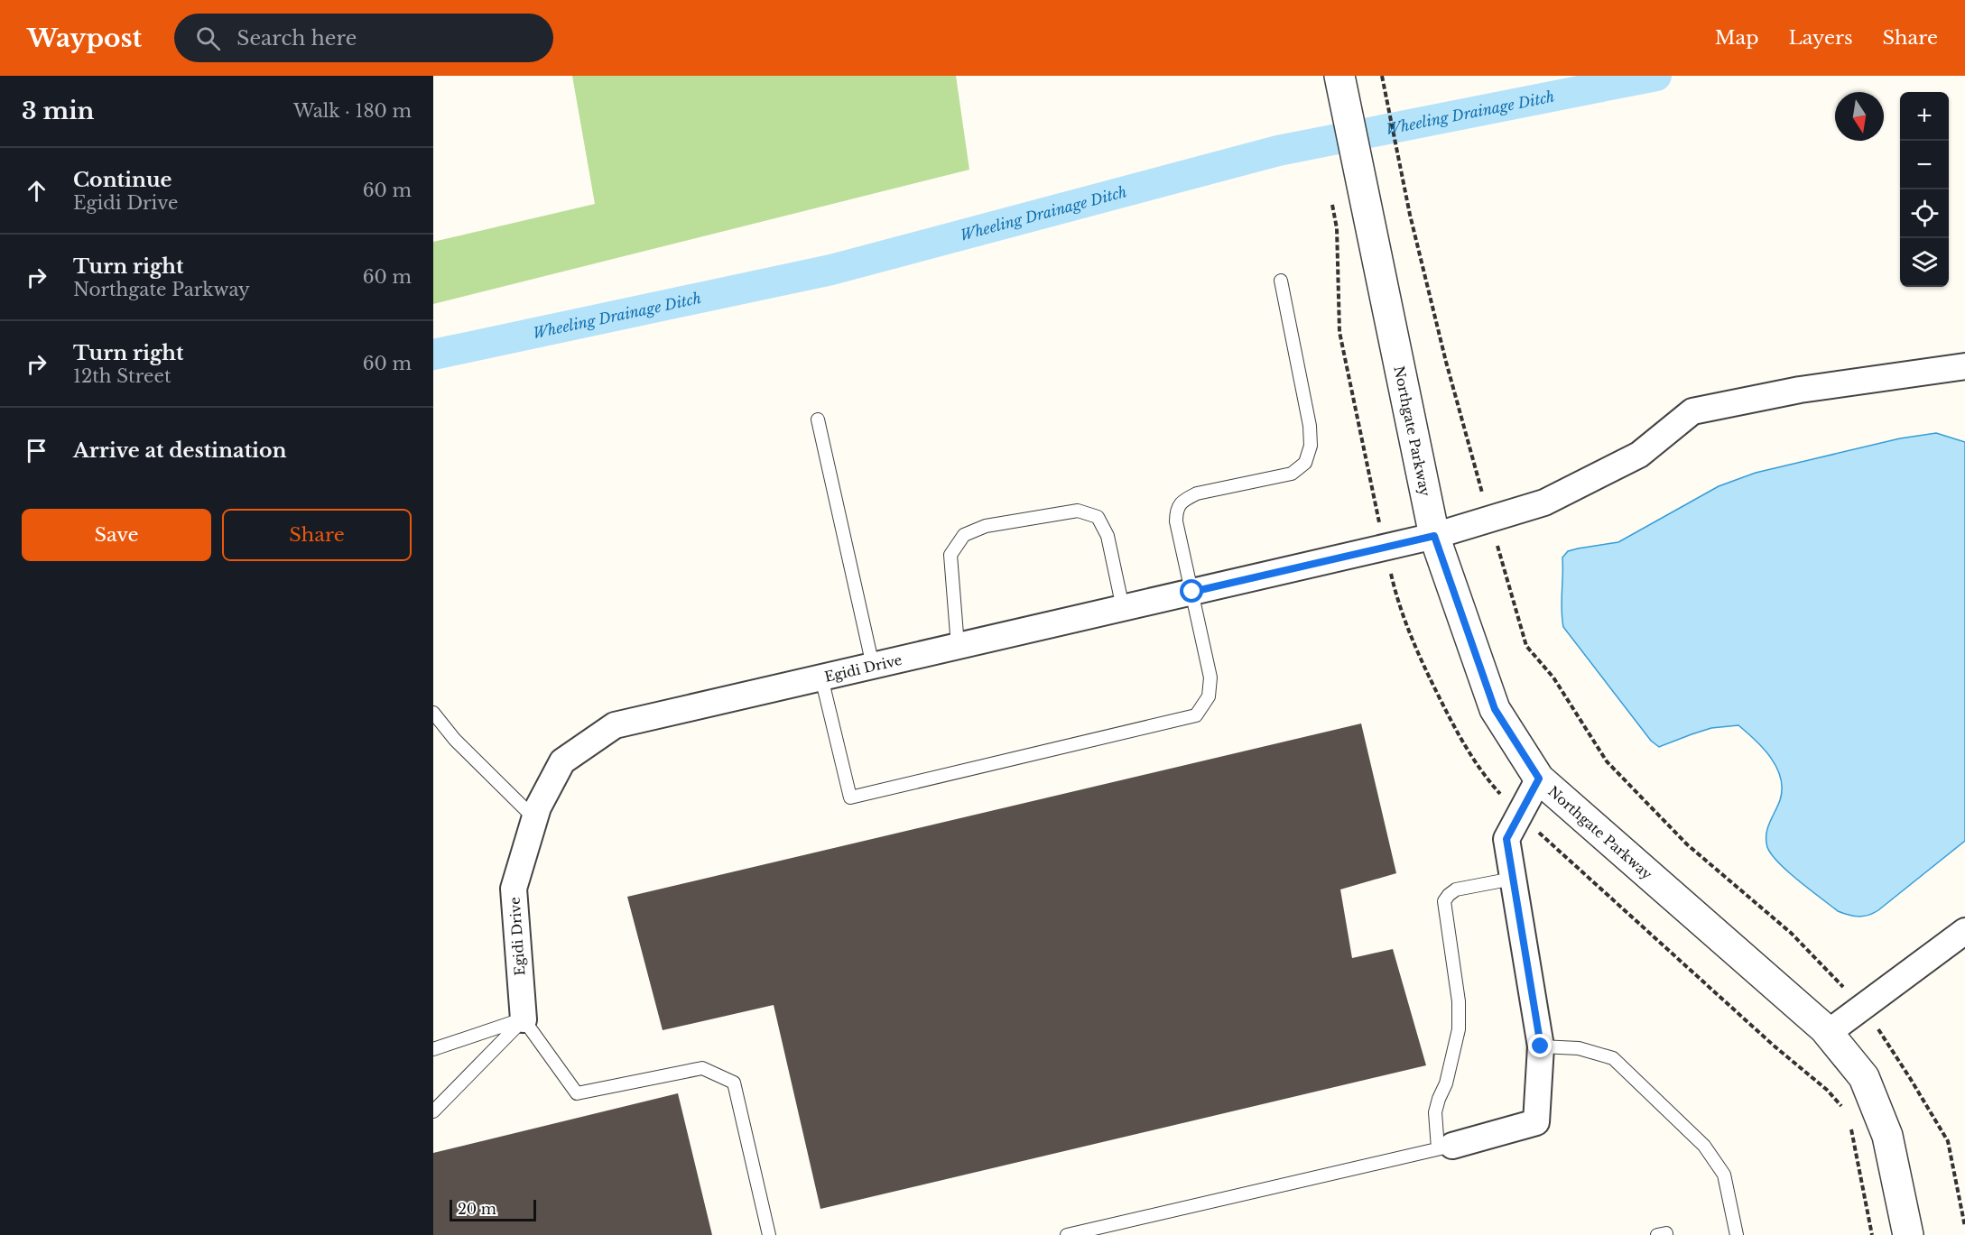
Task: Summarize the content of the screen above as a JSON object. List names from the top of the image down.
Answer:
{
  "streets": {
    "street": ["Northgate Parkway", "Egidi Drive"]
  },
  "crossings": [
    ["Northgate Parkway", "Egidi Drive"]
  ],
  "water": ["Wheeling Drainage Ditch"],
  "scale_bar": "20 m",
  "north": "bottom",
  "page": {
    "header": "Waypost",
    "search": "Search here",
    "nav": ["Map", "Layers", "Share"],
    "heading": ["3 min", "Walk · 180 m"],
    "map_buttons": ["+", "−"],
    "list": [
      ["Continue", "Egidi Drive", "60 m"],
      ["Turn right", "Northgate Parkway", "60 m"],
      ["Turn right", "12th Street", "60 m"],
      "Arrive at destination"
    ],
    "buttons": ["Save", "Share"],
    "scale": "20 m"
  }
}
